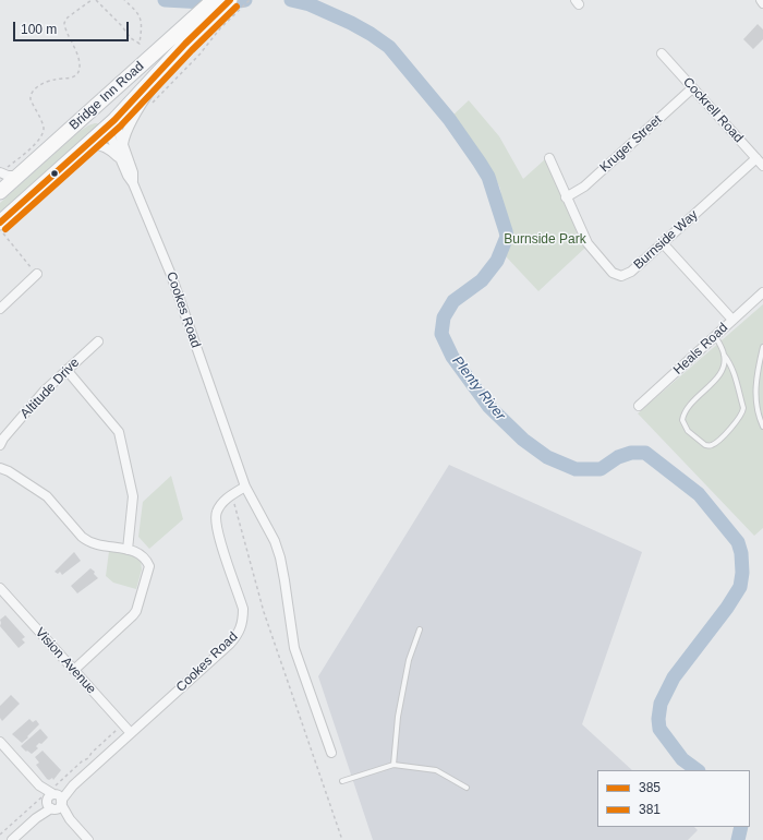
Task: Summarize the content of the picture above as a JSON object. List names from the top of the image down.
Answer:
{
  "streets": {
    "main road": ["Bridge Inn Road", "Cookes Road"],
    "street": [
      "Cockrell Road",
      "Kruger Street",
      "Burnside Way",
      "Heals Road",
      "Altitude Drive",
      "Vision Avenue"
    ]
  },
  "crossings": [
    ["Bridge Inn Road", "Cookes Road"],
    ["Cockrell Road", "Kruger Street"],
    ["Cockrell Road", "Burnside Way"],
    ["Kruger Street", "Burnside Way"],
    ["Cookes Road", "Vision Avenue"]
  ],
  "water": ["Plenty River"],
  "parks": ["Burnside Park"],
  "lines": ["transit line 385", "transit line 381"],
  "legend": ["385", "381"],
  "scale_bar": "100 m"
}
